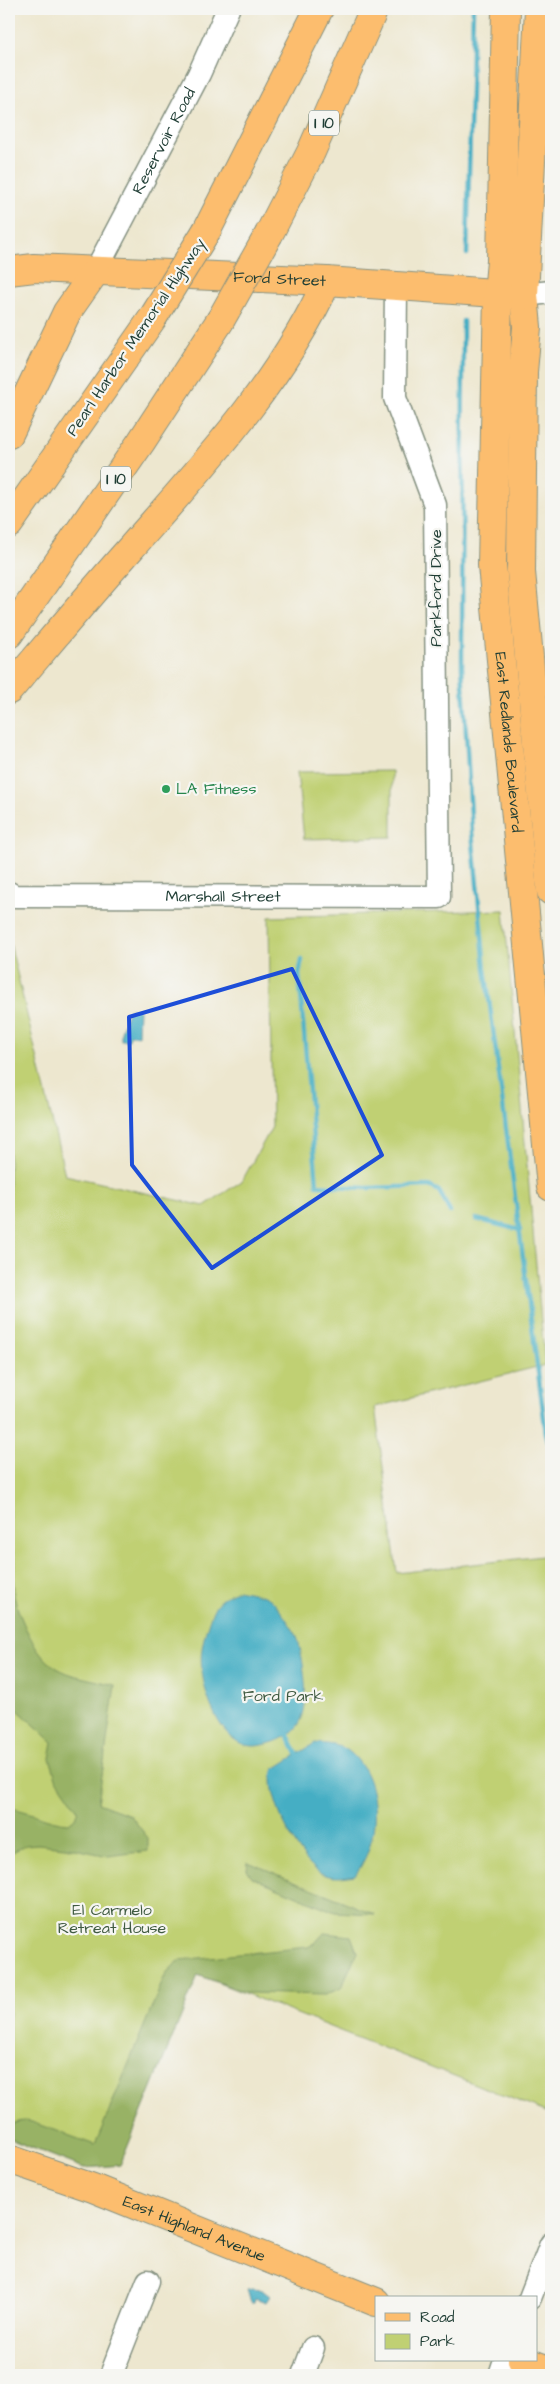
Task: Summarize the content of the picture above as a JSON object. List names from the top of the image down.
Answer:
{
  "streets": {
    "main road": [
      "I 10",
      "Ford Street",
      "Pearl Harbor Memorial Highway",
      "East Redlands Boulevard",
      "East Highland Avenue"
    ],
    "street": ["Reservoir Road", "Parkford Drive", "Marshall Street"]
  },
  "crossings": [
    ["Reservoir Road", "Ford Street"],
    ["Ford Street", "Parkford Drive"],
    ["Ford Street", "East Redlands Boulevard"],
    ["Parkford Drive", "Marshall Street"]
  ],
  "parks": ["Ford Park", "El Carmelo Retreat House"],
  "places": ["LA Fitness"],
  "legend": ["Road", "Park"]
}
